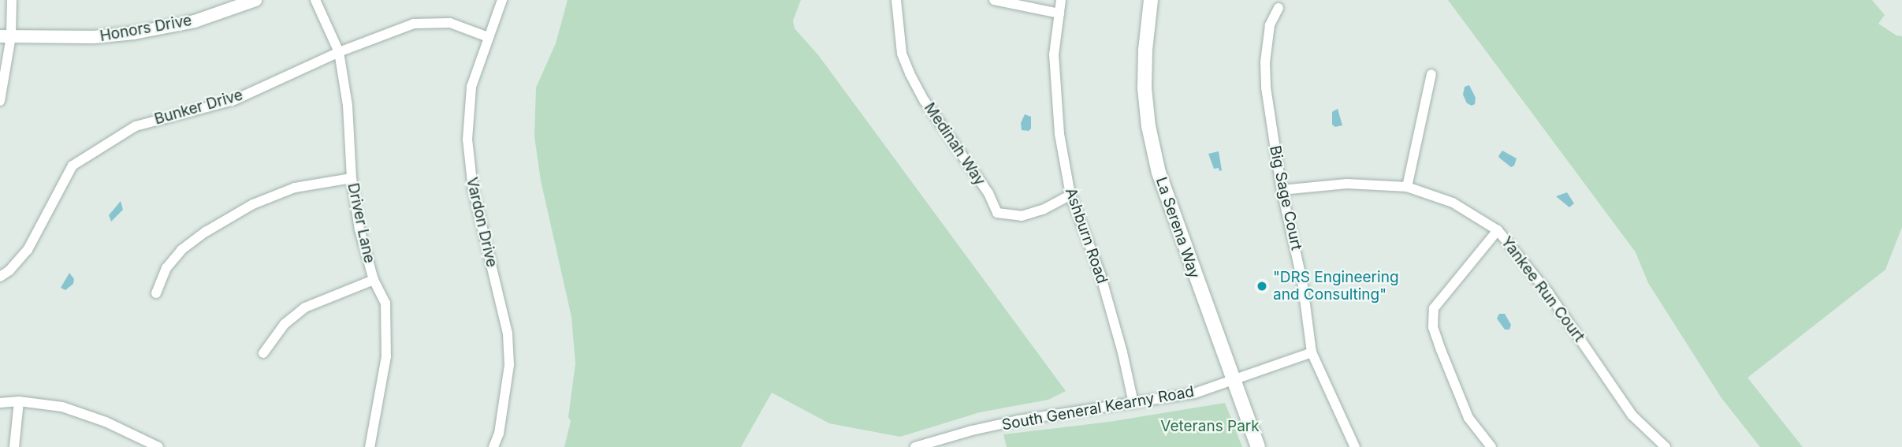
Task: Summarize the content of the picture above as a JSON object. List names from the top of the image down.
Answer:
{
  "streets": {
    "main road": ["La Serena Way"],
    "street": [
      "Honors Drive",
      "Bunker Drive",
      "Medinah Way",
      "Big Sage Court",
      "Vardon Drive",
      "Driver Lane",
      "Ashburn Road",
      "Yankee Run Court",
      "South General Kearny Road"
    ]
  },
  "crossings": [
    ["Bunker Drive", "Vardon Drive"],
    ["Bunker Drive", "Driver Lane"],
    ["Medinah Way", "Ashburn Road"],
    ["Big Sage Court", "Yankee Run Court"],
    ["Big Sage Court", "South General Kearny Road"],
    ["La Serena Way", "South General Kearny Road"],
    ["Ashburn Road", "South General Kearny Road"]
  ],
  "parks": ["Veterans Park"],
  "places": ["\"DRS Engineering and Consulting\""]
}
